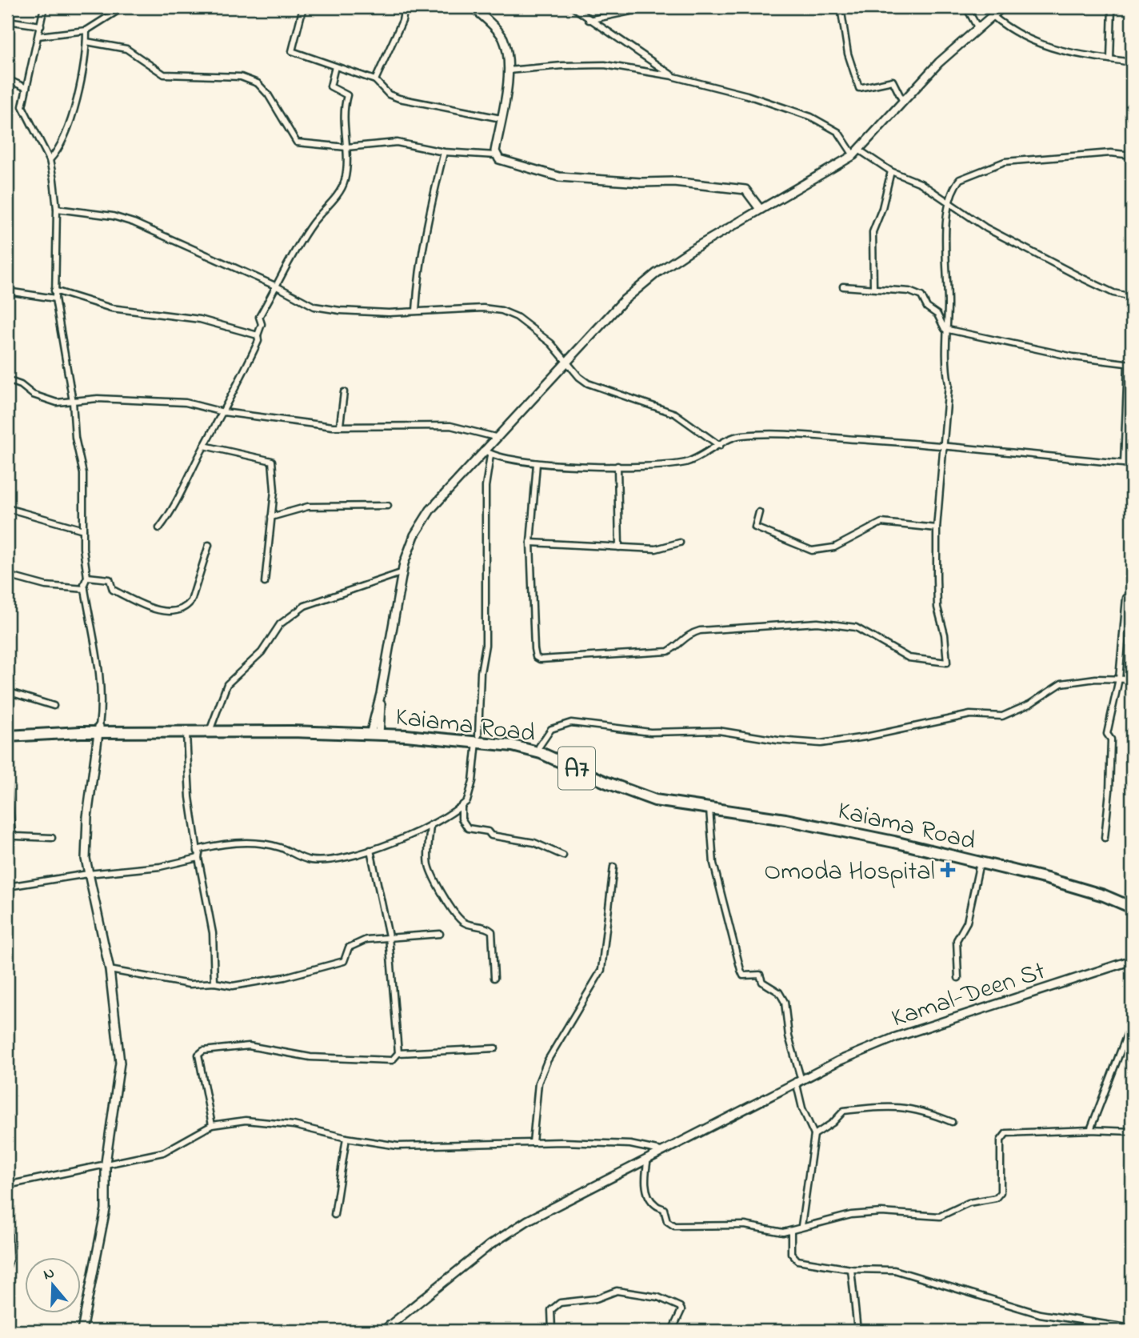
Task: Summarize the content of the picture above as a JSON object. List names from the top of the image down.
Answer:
{
  "streets": {
    "highway": ["Kaiama Road", "A7"],
    "street": ["Kamal-Deen St"]
  },
  "places": {
    "health": ["Omoda Hospital"]
  },
  "north": "top"
}
